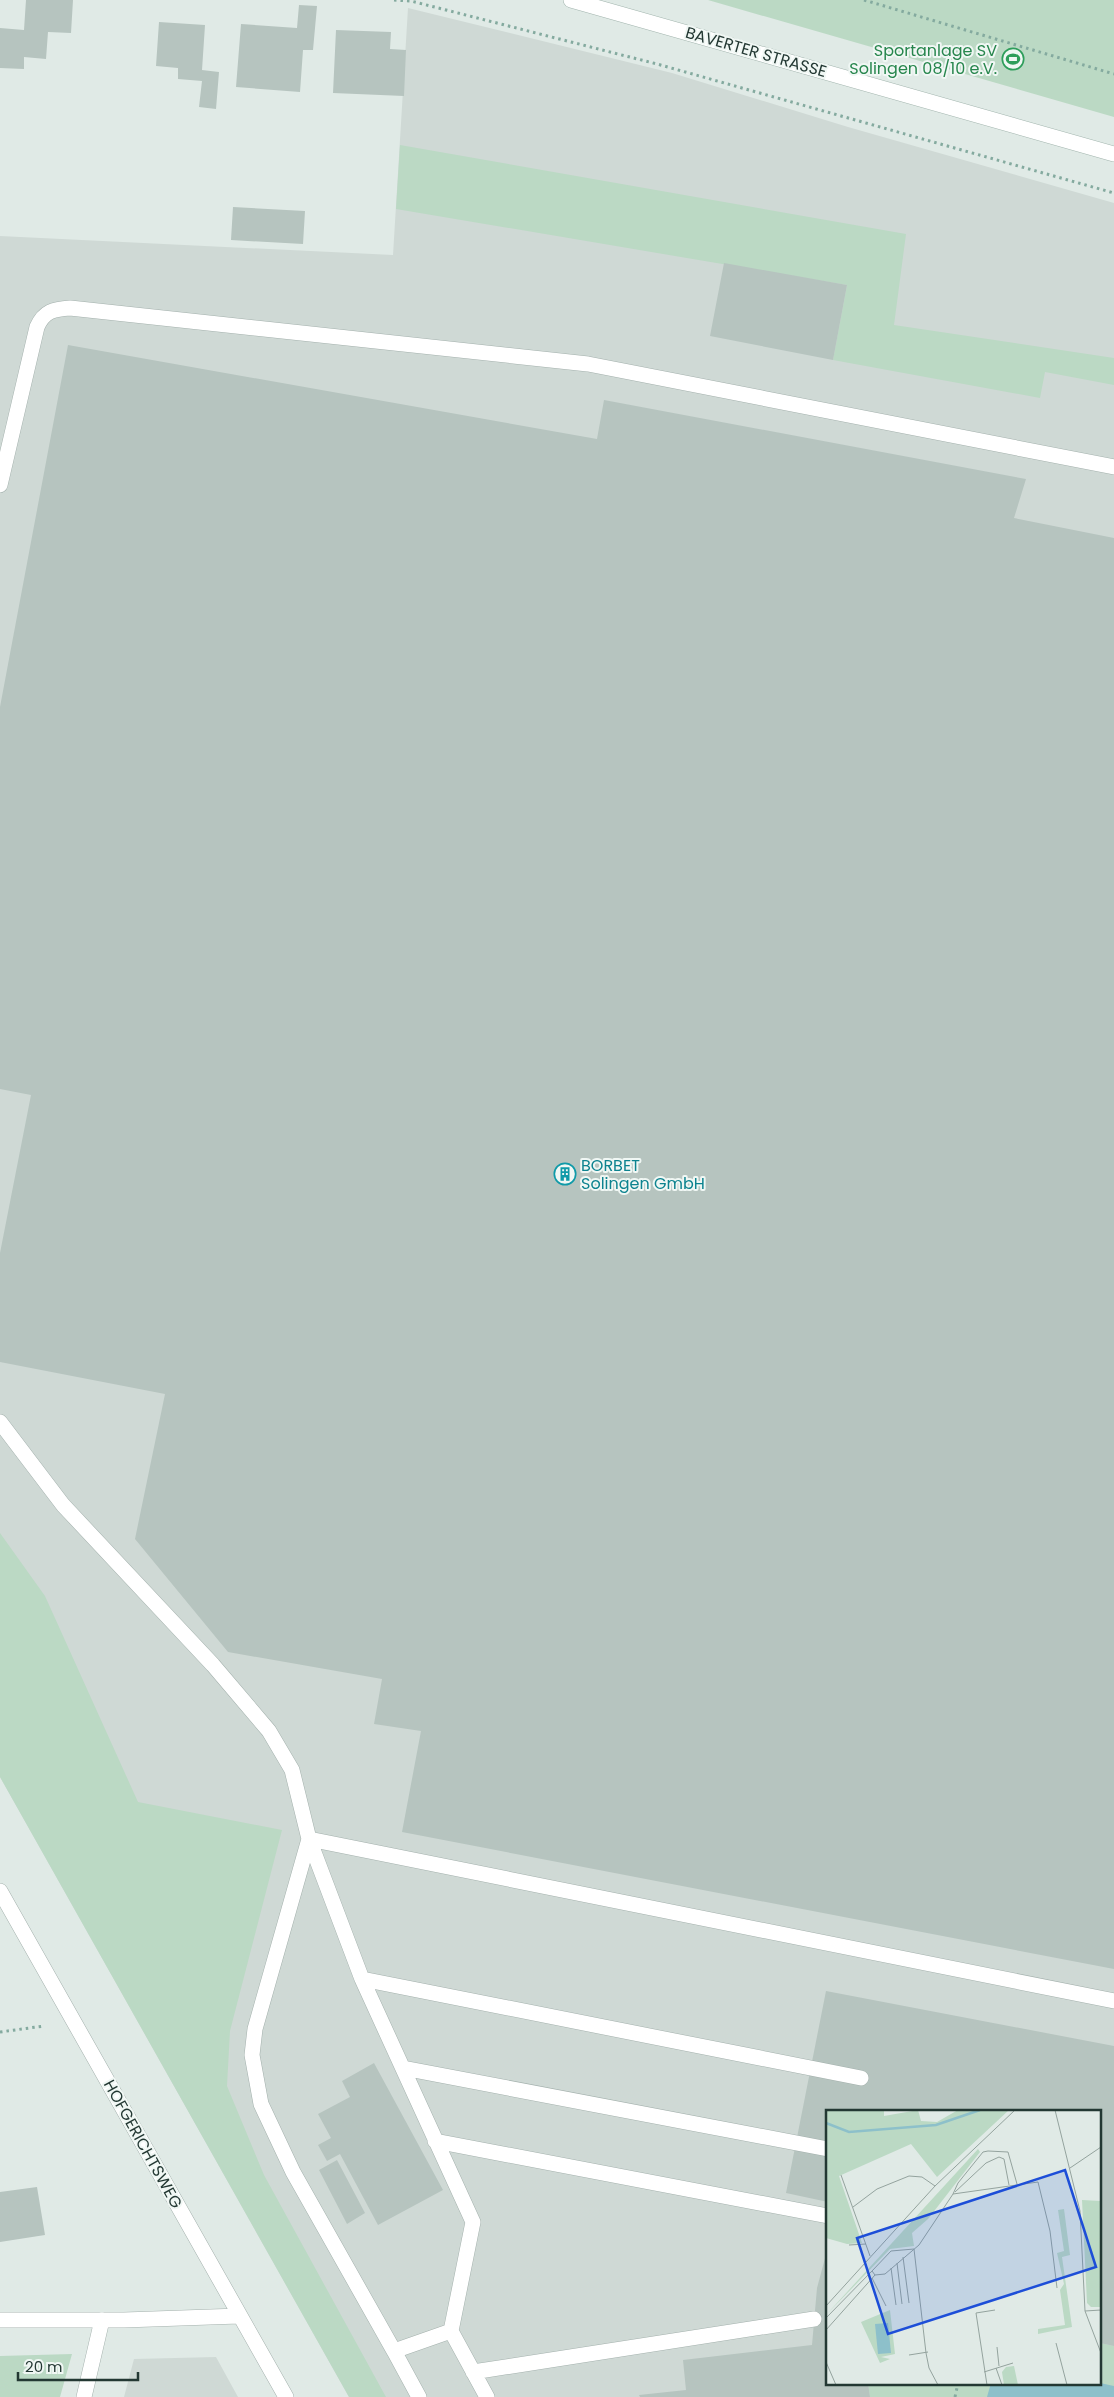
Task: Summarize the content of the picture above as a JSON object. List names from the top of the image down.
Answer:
{
  "streets": {
    "street": ["BAVERTER STRASSE", "HOFGERICHTSWEG"]
  },
  "places": {
    "sports": ["Sportanlage SV Solingen 08/10 e.V."],
    "building": ["BORBET Solingen GmbH"]
  },
  "scale_bar": "20 m"
}
